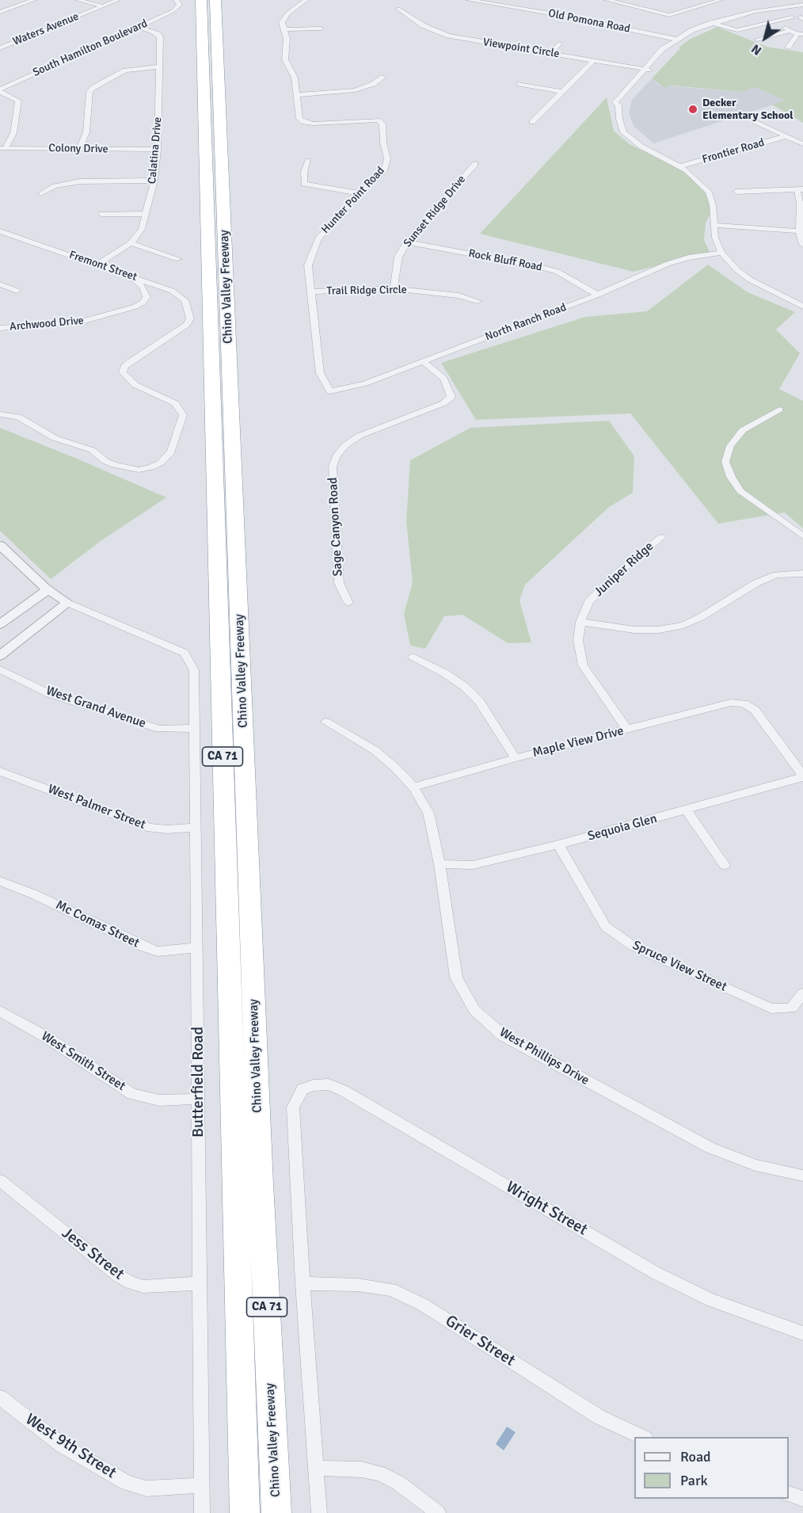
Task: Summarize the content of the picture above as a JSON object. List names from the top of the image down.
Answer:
{
  "streets": {
    "highway": ["Chino Valley Freeway", "CA 71"],
    "street": [
      "Old Pomona Road",
      "Waters Avenue",
      "South Hamilton Boulevard",
      "Viewpoint Circle",
      "Colony Drive",
      "Calatina Drive",
      "Frontier Road",
      "Hunter Point Road",
      "Sunset Ridge Drive",
      "Rock Bluff Road",
      "Fremont Street",
      "Trail Ridge Circle",
      "North Ranch Road",
      "Archwood Drive",
      "Sage Canyon Road",
      "Juniper Ridge",
      "West Grand Avenue",
      "Maple View Drive",
      "West Palmer Street",
      "Sequoia Glen",
      "Mc Comas Street",
      "Spruce View Street",
      "West Phillips Drive",
      "West Smith Street",
      "Butterfield Road",
      "Wright Street",
      "Jess Street",
      "Grier Street",
      "West 9th Street"
    ]
  },
  "crossings": [
    ["South Hamilton Boulevard", "Calatina Drive"],
    ["Colony Drive", "Calatina Drive"],
    ["Calatina Drive", "Fremont Street"],
    ["Hunter Point Road", "Trail Ridge Circle"],
    ["Hunter Point Road", "North Ranch Road"],
    ["Sunset Ridge Drive", "Rock Bluff Road"],
    ["Sunset Ridge Drive", "Trail Ridge Circle"],
    ["Rock Bluff Road", "North Ranch Road"],
    ["Fremont Street", "Archwood Drive"],
    ["North Ranch Road", "Sage Canyon Road"],
    ["Juniper Ridge", "Maple View Drive"],
    ["West Grand Avenue", "Butterfield Road"],
    ["Maple View Drive", "Sequoia Glen"],
    ["Maple View Drive", "West Phillips Drive"],
    ["West Palmer Street", "Butterfield Road"],
    ["Sequoia Glen", "Spruce View Street"],
    ["Sequoia Glen", "West Phillips Drive"],
    ["Mc Comas Street", "Butterfield Road"],
    ["West Smith Street", "Butterfield Road"],
    ["Butterfield Road", "Jess Street"],
    ["Butterfield Road", "West 9th Street"],
    ["Wright Street", "Grier Street"]
  ],
  "places": ["Decker Elementary School"],
  "legend": ["Road", "Park"],
  "north": "bottom left"
}
